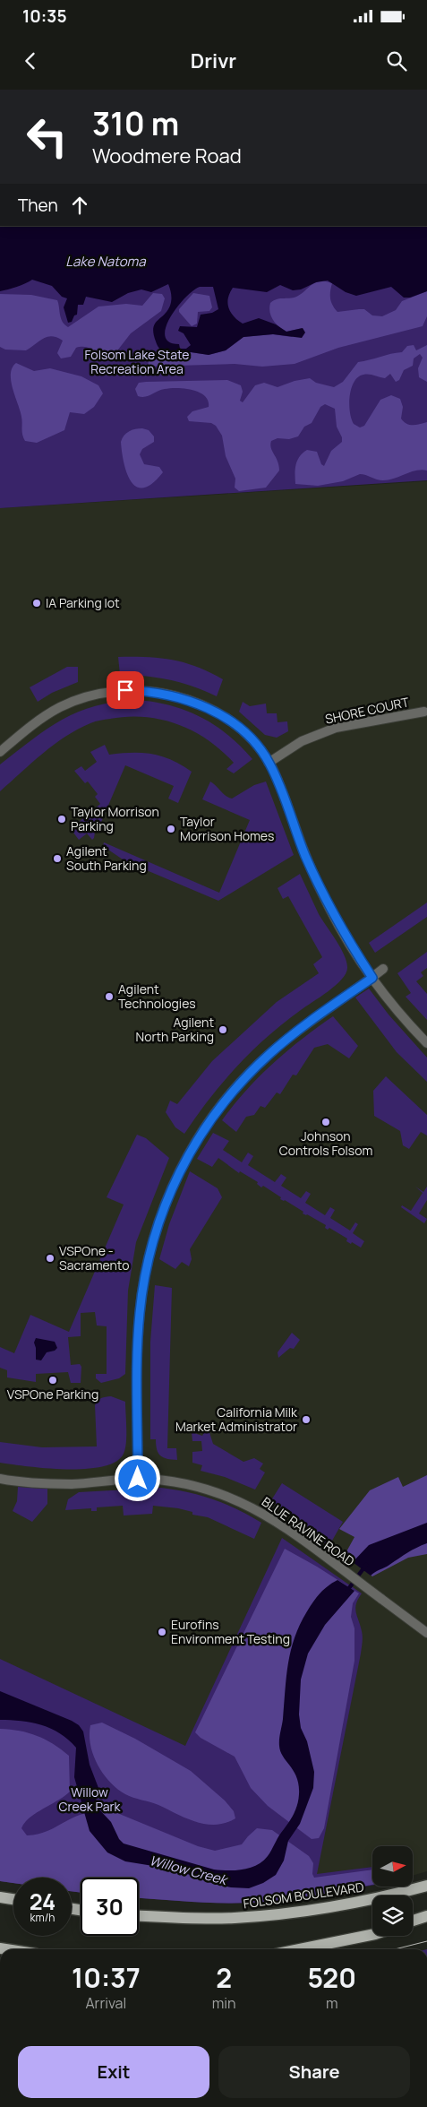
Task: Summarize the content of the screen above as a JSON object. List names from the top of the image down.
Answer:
{
  "streets": {
    "main road": ["FOLSOM BOULEVARD"],
    "street": ["SHORE COURT", "BLUE RAVINE ROAD"]
  },
  "water": ["Lake Natoma", "Willow Creek"],
  "parks": ["Folsom Lake State Recreation Area", "Willow Creek Park"],
  "places": [
    "IA Parking lot",
    "Taylor Morrison Parking",
    "Taylor Morrison Homes",
    "Agilent South Parking",
    "Agilent Technologies",
    "Agilent North Parking",
    "Johnson Controls Folsom",
    "VSPOne - Sacramento",
    "VSPOne Parking",
    "California Milk Market Administrator",
    "Eurofins Environment Testing"
  ],
  "north": "right",
  "page": {
    "status": "10:35",
    "header": "Drivr",
    "turn": ["310 m", "Woodmere Road"],
    "then": "Then",
    "speed": "24 km/h",
    "limit": "30",
    "eta": [
      "10:37",
      "Arrival",
      "2",
      "min",
      "520",
      "m"
    ],
    "buttons": ["Exit", "Share"]
  }
}
